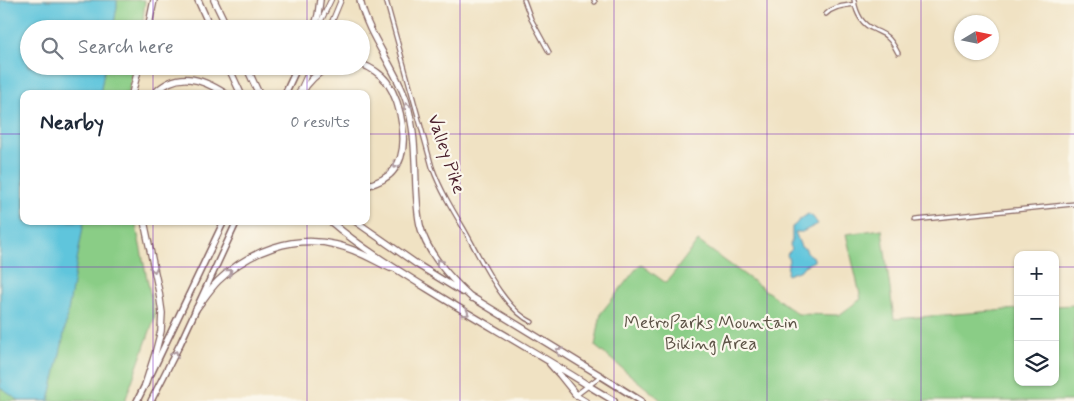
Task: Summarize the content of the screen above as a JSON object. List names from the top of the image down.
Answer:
{
  "streets": {
    "street": ["Valley Pike"]
  },
  "parks": ["MetroParks Mountain Biking Area"],
  "north": "right",
  "page": {
    "search": "Search here",
    "heading": ["Nearby", "0 results"],
    "map_buttons": ["+", "−"]
  }
}
